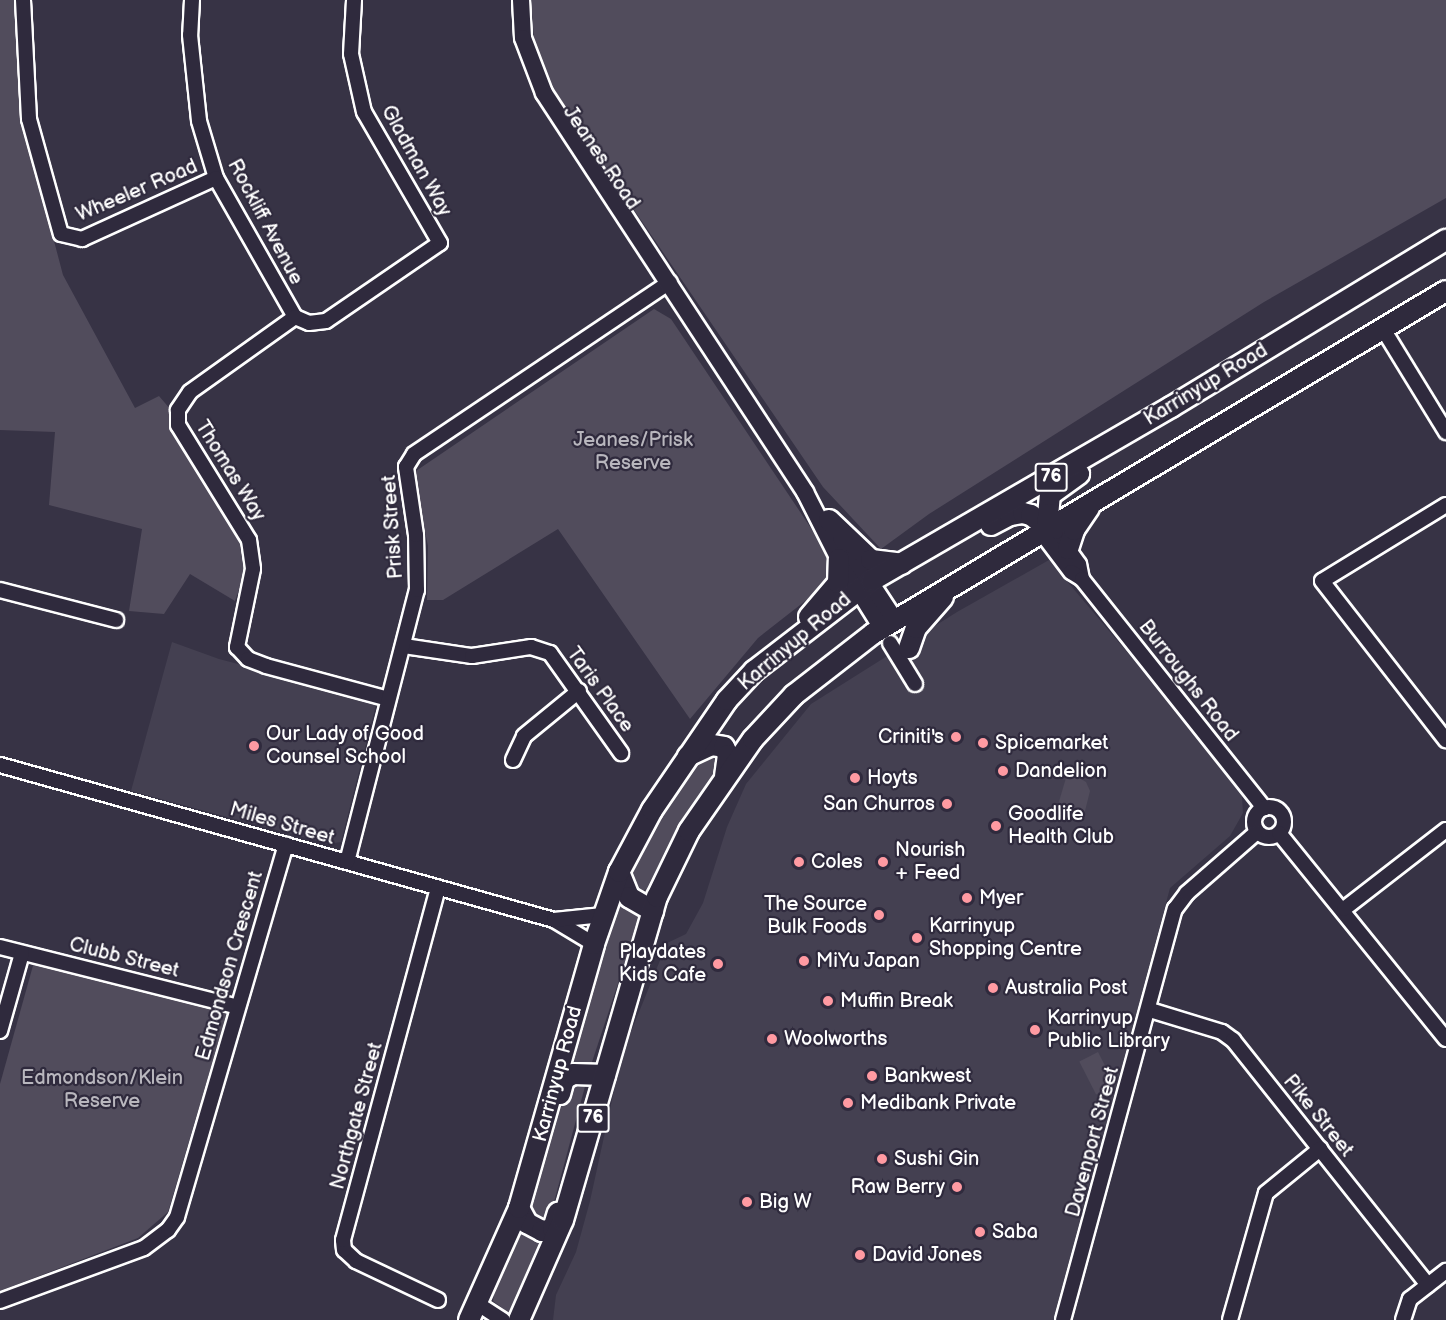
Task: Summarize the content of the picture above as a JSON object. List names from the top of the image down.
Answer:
{
  "streets": {
    "highway": ["Karrinyup Road", "76"],
    "main road": ["Jeanes Road"],
    "street": [
      "Gladman Way",
      "Wheeler Road",
      "Rockliff Avenue",
      "Thomas Way",
      "Prisk Street",
      "Burroughs Road",
      "Taris Place",
      "Miles Street",
      "Clubb Street",
      "Edmondson Crescent",
      "Northgate Street",
      "Pike Street",
      "Davenport Street"
    ]
  },
  "crossings": [
    ["Jeanes Road", "Karrinyup Road"],
    ["Jeanes Road", "Prisk Street"],
    ["Gladman Way", "Rockliff Avenue"],
    ["Gladman Way", "Thomas Way"],
    ["Wheeler Road", "Rockliff Avenue"],
    ["Rockliff Avenue", "Thomas Way"],
    ["Karrinyup Road", "Burroughs Road"],
    ["Karrinyup Road", "Miles Street"],
    ["Thomas Way", "Prisk Street"],
    ["Prisk Street", "Taris Place"],
    ["Prisk Street", "Miles Street"],
    ["Burroughs Road", "Davenport Street"],
    ["Miles Street", "Edmondson Crescent"],
    ["Miles Street", "Northgate Street"],
    ["Clubb Street", "Edmondson Crescent"],
    ["Pike Street", "Davenport Street"]
  ],
  "parks": ["Jeanes/Prisk Reserve", "Edmondson/Klein Reserve"],
  "places": [
    "Criniti's",
    "Spicemarket",
    "Our Lady of Good Counsel School",
    "Dandelion",
    "Hoyts",
    "San Churros",
    "Goodlife Health Club",
    "Coles",
    "Nourish + Feed",
    "Myer",
    "The Source Bulk Foods",
    "Karrinyup Shopping Centre",
    "MiYu Japan",
    "Playdates Kids Cafe",
    "Australia Post",
    "Muffin Break",
    "Karrinyup Public Library",
    "Woolworths",
    "Bankwest",
    "Medibank Private",
    "Sushi Gin",
    "Raw Berry",
    "Big W",
    "Saba",
    "David Jones"
  ]
}
